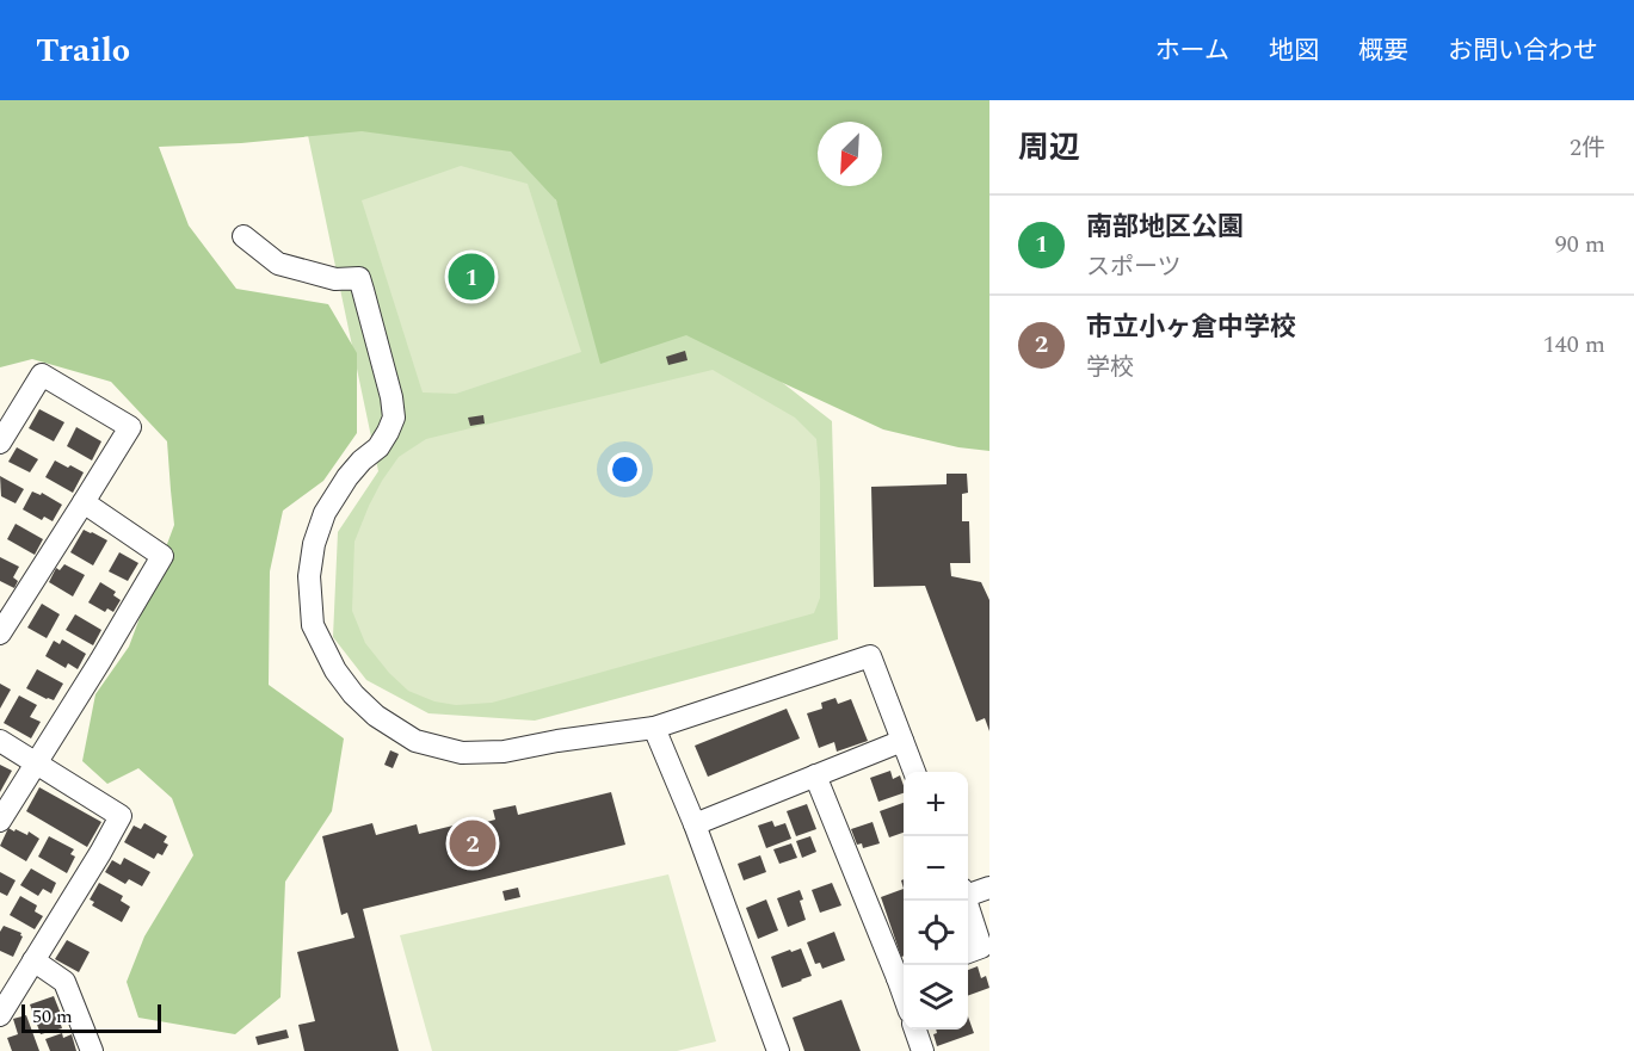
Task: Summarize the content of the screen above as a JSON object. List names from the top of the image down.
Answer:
{
  "scale_bar": "50 m",
  "north": "bottom left",
  "page": {
    "header": "Trailo",
    "nav": [
      "ホーム",
      "地図",
      "概要",
      "お問い合わせ"
    ],
    "heading": ["周辺", "2件"],
    "list": [
      {
        "mark": "1",
        "name": "南部地区公園",
        "note": "スポーツ",
        "value": "90 m"
      },
      {
        "mark": "2",
        "name": "市立小ヶ倉中学校",
        "note": "学校",
        "value": "140 m"
      }
    ],
    "pins": ["1", "2"],
    "map_buttons": ["+", "−"],
    "scale": "50 m"
  }
}
